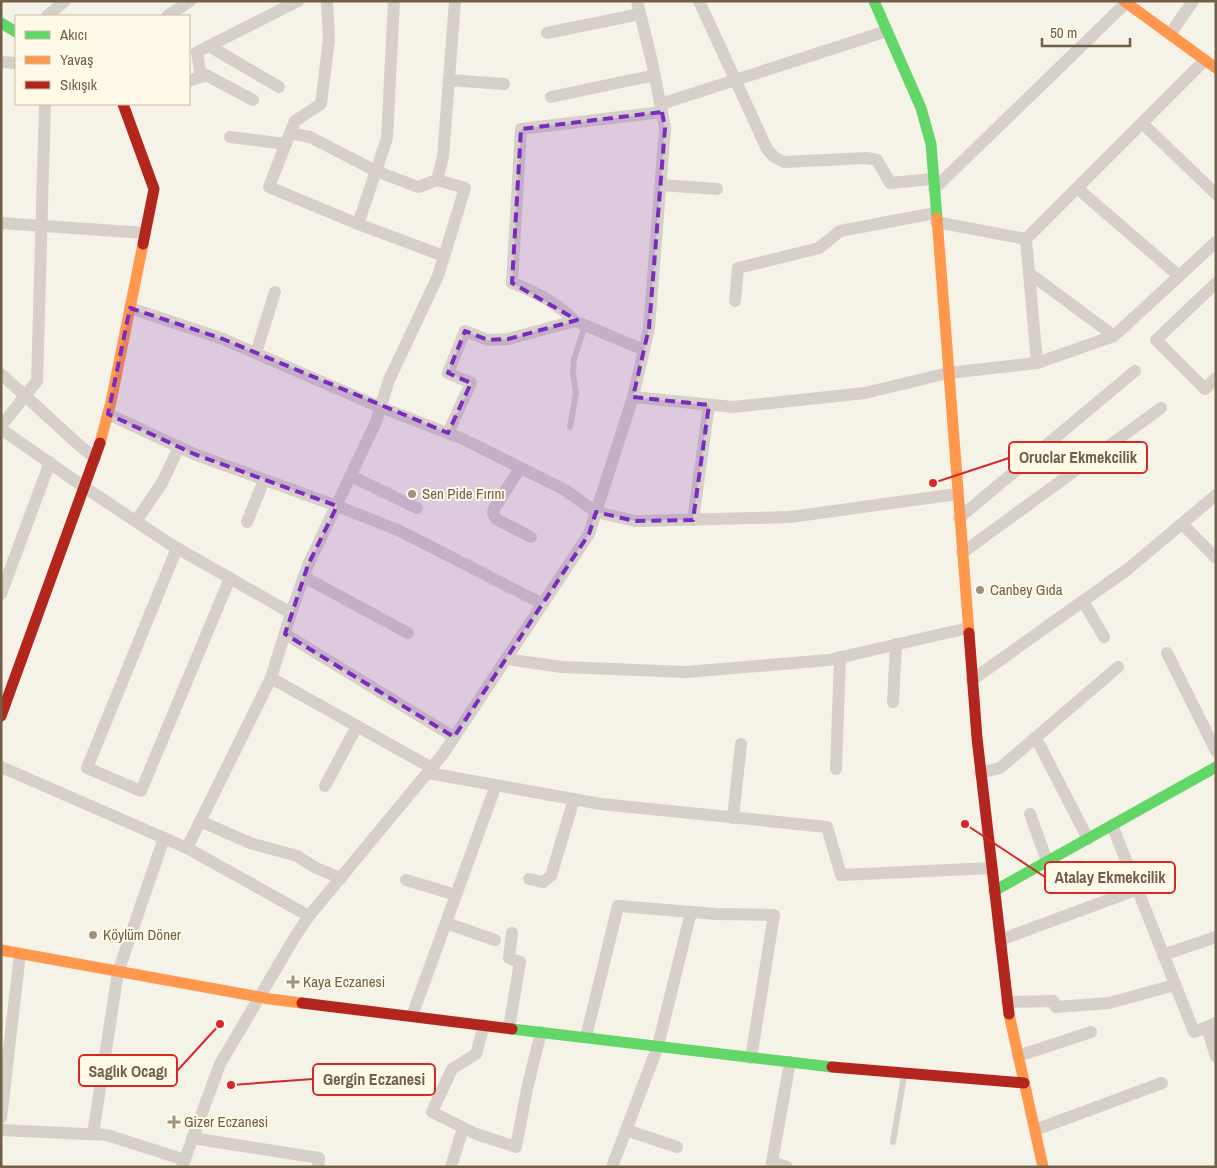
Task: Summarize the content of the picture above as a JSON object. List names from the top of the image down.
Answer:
{
  "places": {
    "other": [
      "Oruclar Ekmekcilik",
      "Sen Pide Fırını",
      "Canbey Gıda",
      "Atalay Ekmekcilik",
      "Köylüm Döner",
      "Saglık Ocagı",
      "Gergin Eczanesi"
    ],
    "health": ["Kaya Eczanesi", "Gizer Eczanesi"]
  },
  "legend": ["Akıcı", "Yavaş", "Sıkışık"],
  "scale_bar": "50 m"
}
